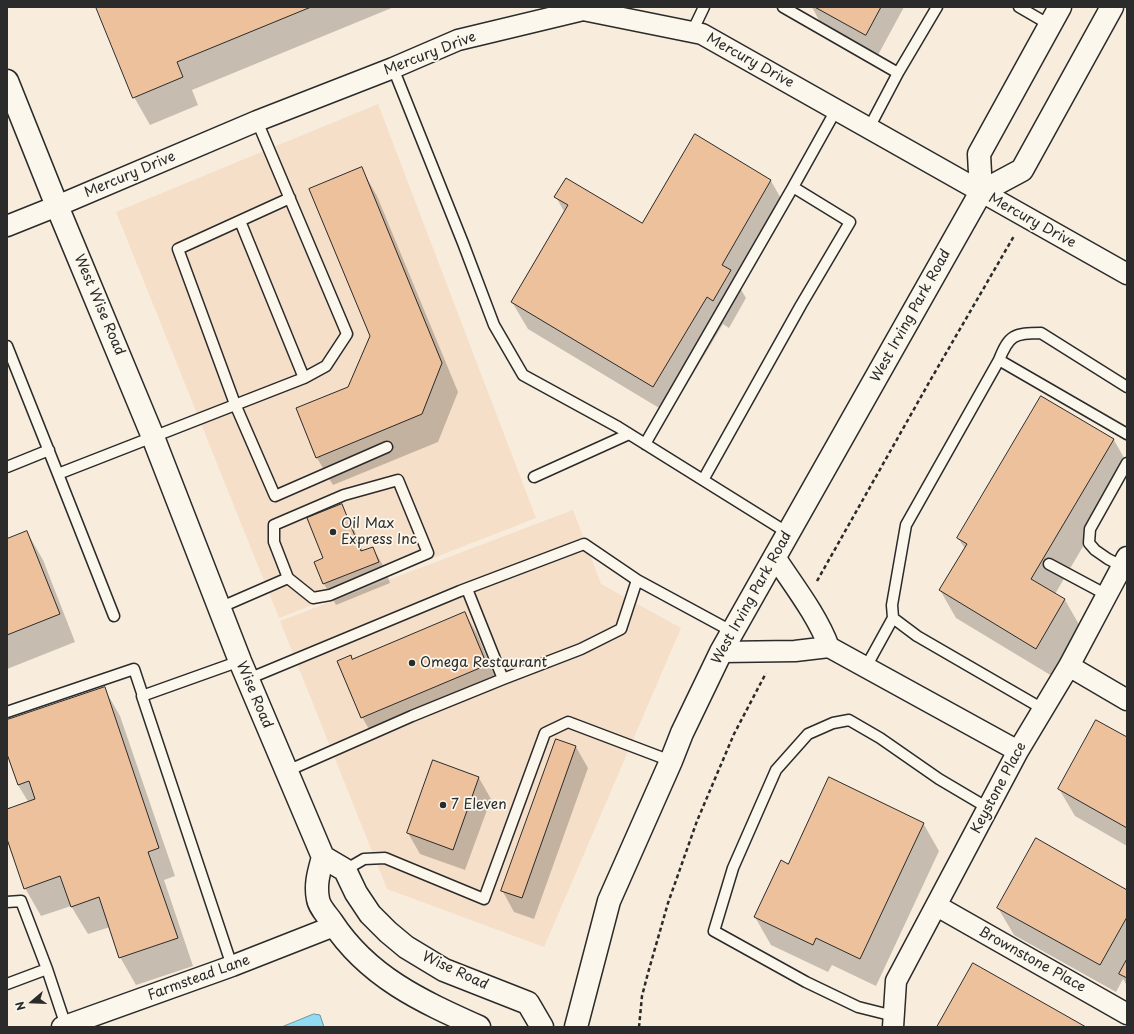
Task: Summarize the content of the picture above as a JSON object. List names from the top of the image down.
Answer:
{
  "streets": {
    "street": [
      "Mercury Drive",
      "West Wise Road",
      "West Irving Park Road",
      "Wise Road",
      "Keystone Place",
      "Brownstone Place",
      "Farmstead Lane"
    ]
  },
  "crossings": [
    ["Mercury Drive", "West Wise Road"],
    ["Mercury Drive", "West Irving Park Road"],
    ["West Wise Road", "Wise Road"],
    ["Keystone Place", "Brownstone Place"]
  ],
  "places": ["Oil Max Express Inc", "Omega Restaurant", "7 Eleven"],
  "north": "left"
}
